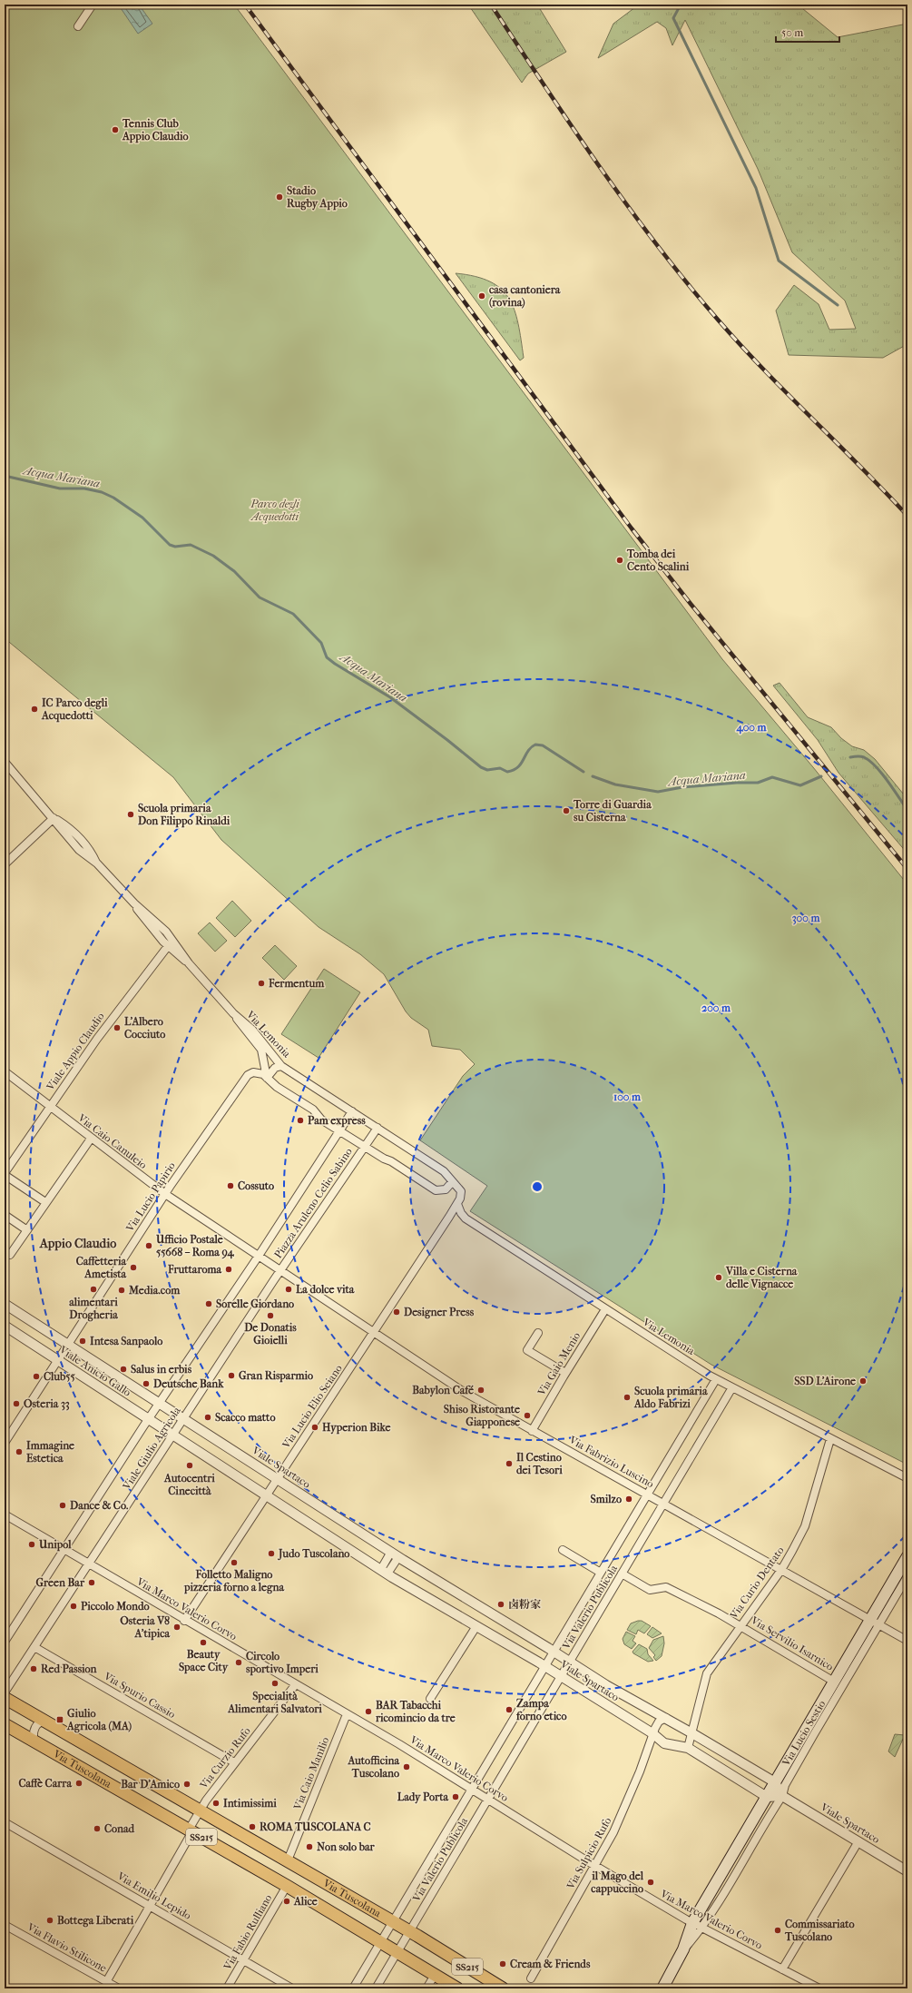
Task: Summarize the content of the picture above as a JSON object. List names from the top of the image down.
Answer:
{
  "streets": {
    "main road": ["Via Lucio Sestio", "Via Tuscolana", "SS215"],
    "street": [
      "Via Lemonia",
      "Viale Appio Claudio",
      "Via Caio Canuleio",
      "Via Lucio Papirio",
      "Piazza Aruleno Celio Sabino",
      "Via Gaio Menio",
      "Viale Anicio Gallo",
      "Via Lucio Elio Seiano",
      "Viale Giulio Agricola",
      "Via Fabrizio Luscino",
      "Viale Spartaco",
      "Via Curio Dentato",
      "Via Valerio Publicola",
      "Via Marco Valerio Corvo",
      "Via Servilio Isarnico",
      "Via Spurio Cassio",
      "Via Curzio Rufo",
      "Via Caio Manilio",
      "Via Sulpicio Rufo",
      "Via Emilio Lepido",
      "Via Fabio Rulliano",
      "Via Flavio Stilicone"
    ]
  },
  "crossings": [
    ["Via Lemonia", "Viale Appio Claudio"],
    ["Via Lemonia", "Via Lucio Papirio"],
    ["Via Lemonia", "Piazza Aruleno Celio Sabino"],
    ["Via Lemonia", "Via Gaio Menio"],
    ["Via Lemonia", "Via Lucio Elio Seiano"],
    ["Via Lemonia", "Via Curio Dentato"],
    ["Via Lemonia", "Via Valerio Publicola"],
    ["Viale Appio Claudio", "Via Caio Canuleio"],
    ["Via Caio Canuleio", "Via Lucio Papirio"],
    ["Via Caio Canuleio", "Piazza Aruleno Celio Sabino"],
    ["Via Lucio Papirio", "Piazza Aruleno Celio Sabino"],
    ["Via Lucio Papirio", "Viale Anicio Gallo"],
    ["Piazza Aruleno Celio Sabino", "Viale Giulio Agricola"],
    ["Piazza Aruleno Celio Sabino", "Via Fabrizio Luscino"],
    ["Via Gaio Menio", "Via Fabrizio Luscino"],
    ["Viale Anicio Gallo", "Viale Giulio Agricola"],
    ["Viale Anicio Gallo", "Viale Spartaco"],
    ["Via Lucio Elio Seiano", "Via Fabrizio Luscino"],
    ["Via Lucio Elio Seiano", "Viale Spartaco"],
    ["Via Lucio Elio Seiano", "Via Marco Valerio Corvo"],
    ["Viale Giulio Agricola", "Viale Spartaco"],
    ["Viale Giulio Agricola", "Via Marco Valerio Corvo"],
    ["Viale Giulio Agricola", "Via Spurio Cassio"],
    ["Via Fabrizio Luscino", "Via Curio Dentato"],
    ["Via Fabrizio Luscino", "Via Valerio Publicola"],
    ["Via Fabrizio Luscino", "Via Lucio Sestio"],
    ["Viale Spartaco", "Via Curio Dentato"],
    ["Viale Spartaco", "Via Valerio Publicola"],
    ["Viale Spartaco", "Via Lucio Sestio"],
    ["Viale Spartaco", "Via Sulpicio Rufo"],
    ["Via Curio Dentato", "Via Servilio Isarnico"],
    ["Via Valerio Publicola", "Via Marco Valerio Corvo"],
    ["Via Valerio Publicola", "Via Servilio Isarnico"],
    ["Via Valerio Publicola", "Via Tuscolana"],
    ["Via Marco Valerio Corvo", "Via Lucio Sestio"],
    ["Via Marco Valerio Corvo", "Via Curzio Rufo"],
    ["Via Marco Valerio Corvo", "Via Caio Manilio"],
    ["Via Marco Valerio Corvo", "Via Sulpicio Rufo"],
    ["Via Servilio Isarnico", "Via Lucio Sestio"],
    ["Via Spurio Cassio", "Via Curzio Rufo"],
    ["Via Curzio Rufo", "Via Tuscolana"],
    ["Via Tuscolana", "Via Caio Manilio"],
    ["Via Tuscolana", "Via Fabio Rulliano"],
    ["Via Emilio Lepido", "Via Fabio Rulliano"]
  ],
  "districts": ["Appio Claudio"],
  "water": ["Acqua Mariana"],
  "parks": ["Parco degli Acquedotti"],
  "places": {
    "other": [
      "Tennis Club Appio Claudio",
      "Stadio Rugby Appio",
      "casa cantoniera (rovina)",
      "Tomba dei Cento Scalini",
      "IC Parco degli Acquedotti",
      "Torre di Guardia su Cisterna",
      "Scuola primaria Don Filippo Rinaldi",
      "Fermentum",
      "L'Albero Cocciuto",
      "Pam express",
      "Cossuto",
      "Ufficio Postale 55668 – Roma 94",
      "Caffetteria Ametista",
      "Fruttaroma",
      "Villa e Cisterna delle Vignacce",
      "alimentari Drogheria",
      "La dolce vita",
      "Media.com",
      "Sorelle Giordano",
      "Designer Press",
      "De Donatis Gioielli",
      "Intesa Sanpaolo",
      "Salus in erbis",
      "Gran Risparmio",
      "Club55",
      "SSD L'Airone",
      "Deutsche Bank",
      "Babylon Café",
      "Scuola primaria Aldo Fabrizi",
      "Osteria 33",
      "Shiso Ristorante Giapponese",
      "Scacco matto",
      "Hyperion Bike",
      "Immagine Estetica",
      "Il Cestino dei Tesori",
      "Autocentri Cinecittà",
      "Smilzo",
      "Dance & Co.",
      "Unipol",
      "Judo Tuscolano",
      "Folletto Maligno pizzeria forno a legna",
      "Green Bar",
      "卤粉家",
      "Piccolo Mondo",
      "Osteria V8 A'tipica",
      "Beauty Space City",
      "Circolo sportivo Imperi",
      "Red Passion",
      "Specialità Alimentari Salvatori",
      "Zampa forno etico",
      "BAR Tabacchi ricomincio da tre",
      "Autofficina Tuscolano",
      "Caffè Carra",
      "Bar D'Amico",
      "Lady Porta",
      "Intimissimi",
      "ROMA TUSCOLANA C",
      "Conad",
      "Non solo bar",
      "il Mago del cappuccino",
      "Alice",
      "Bottega Liberati",
      "Commissariato Tuscolano",
      "Cream & Friends"
    ],
    "transit": ["Giulio Agricola (MA)"]
  },
  "scale_bar": "50 m",
  "rings": [
    "400 m",
    "300 m",
    "200 m",
    "100 m"
  ]
}
